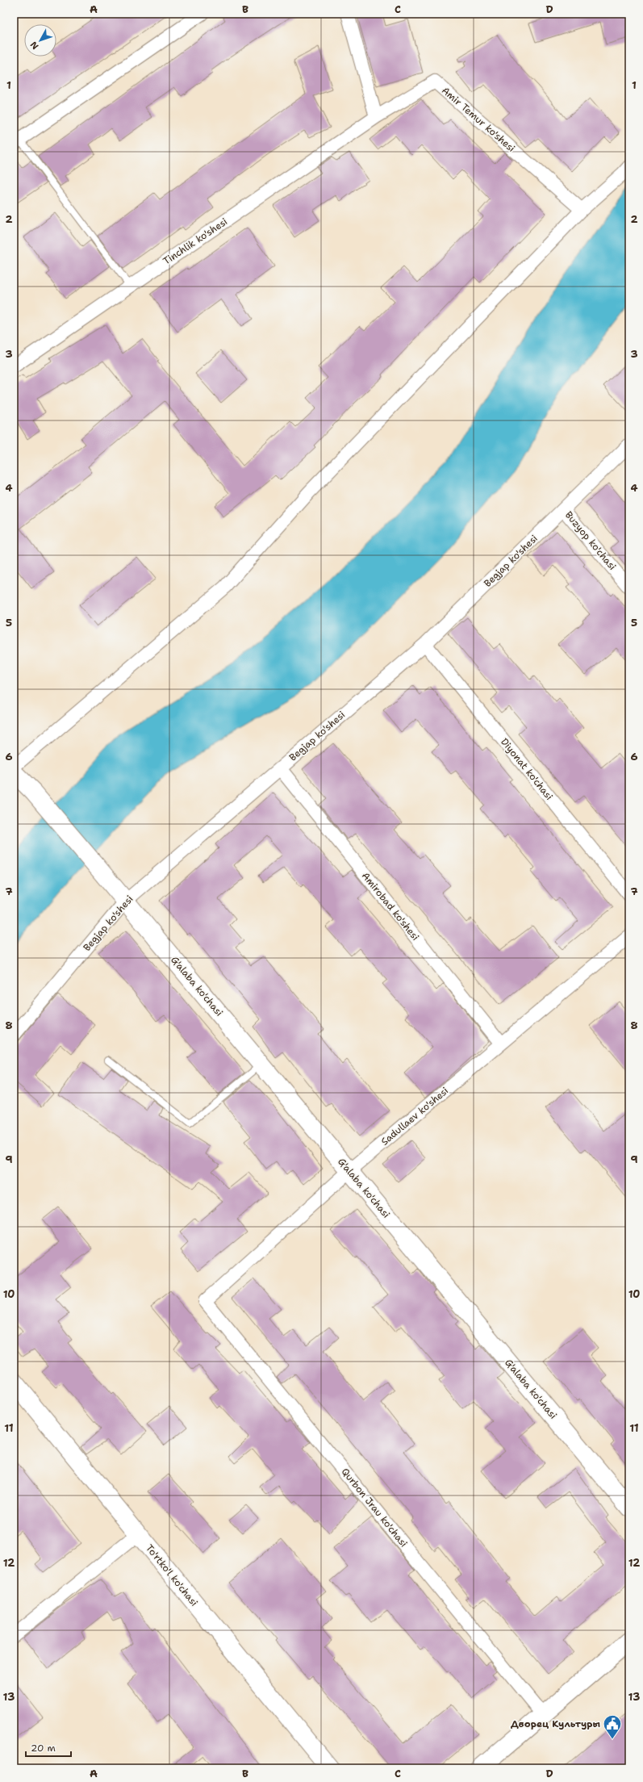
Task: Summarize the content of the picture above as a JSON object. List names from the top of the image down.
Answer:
{
  "streets": {
    "street": [
      "Amir Temur ko'shesi",
      "Tinchlik ko'shesi",
      "Buzyop ko'chasi",
      "Begjap ko'shesi",
      "Diyonat ko'chasi",
      "Amirobad ko'shesi",
      "G'alaba ko'chasi",
      "Sadullaev ko'shesi",
      "Qurbon Jrau ko'chasi",
      "To'rtko'l ko'chasi"
    ]
  },
  "crossings": [
    ["Amir Temur ko'shesi", "Tinchlik ko'shesi"],
    ["Buzyop ko'chasi", "Begjap ko'shesi"],
    ["Begjap ko'shesi", "Diyonat ko'chasi"],
    ["Begjap ko'shesi", "Amirobad ko'shesi"],
    ["Begjap ko'shesi", "G'alaba ko'chasi"],
    ["Amirobad ko'shesi", "Sadullaev ko'shesi"],
    ["G'alaba ko'chasi", "Sadullaev ko'shesi"],
    ["Sadullaev ko'shesi", "Qurbon Jrau ko'chasi"]
  ],
  "places": {
    "public building": ["Дворец Культуры"]
  },
  "scale_bar": "20 m",
  "north": "bottom left",
  "grid": {
    "columns": [
      "A",
      "B",
      "C",
      "D"
    ],
    "rows": [
      "1",
      "2",
      "3",
      "4",
      "5",
      "6",
      "7",
      "8",
      "9",
      "10",
      "11",
      "12",
      "13"
    ]
  }
}
